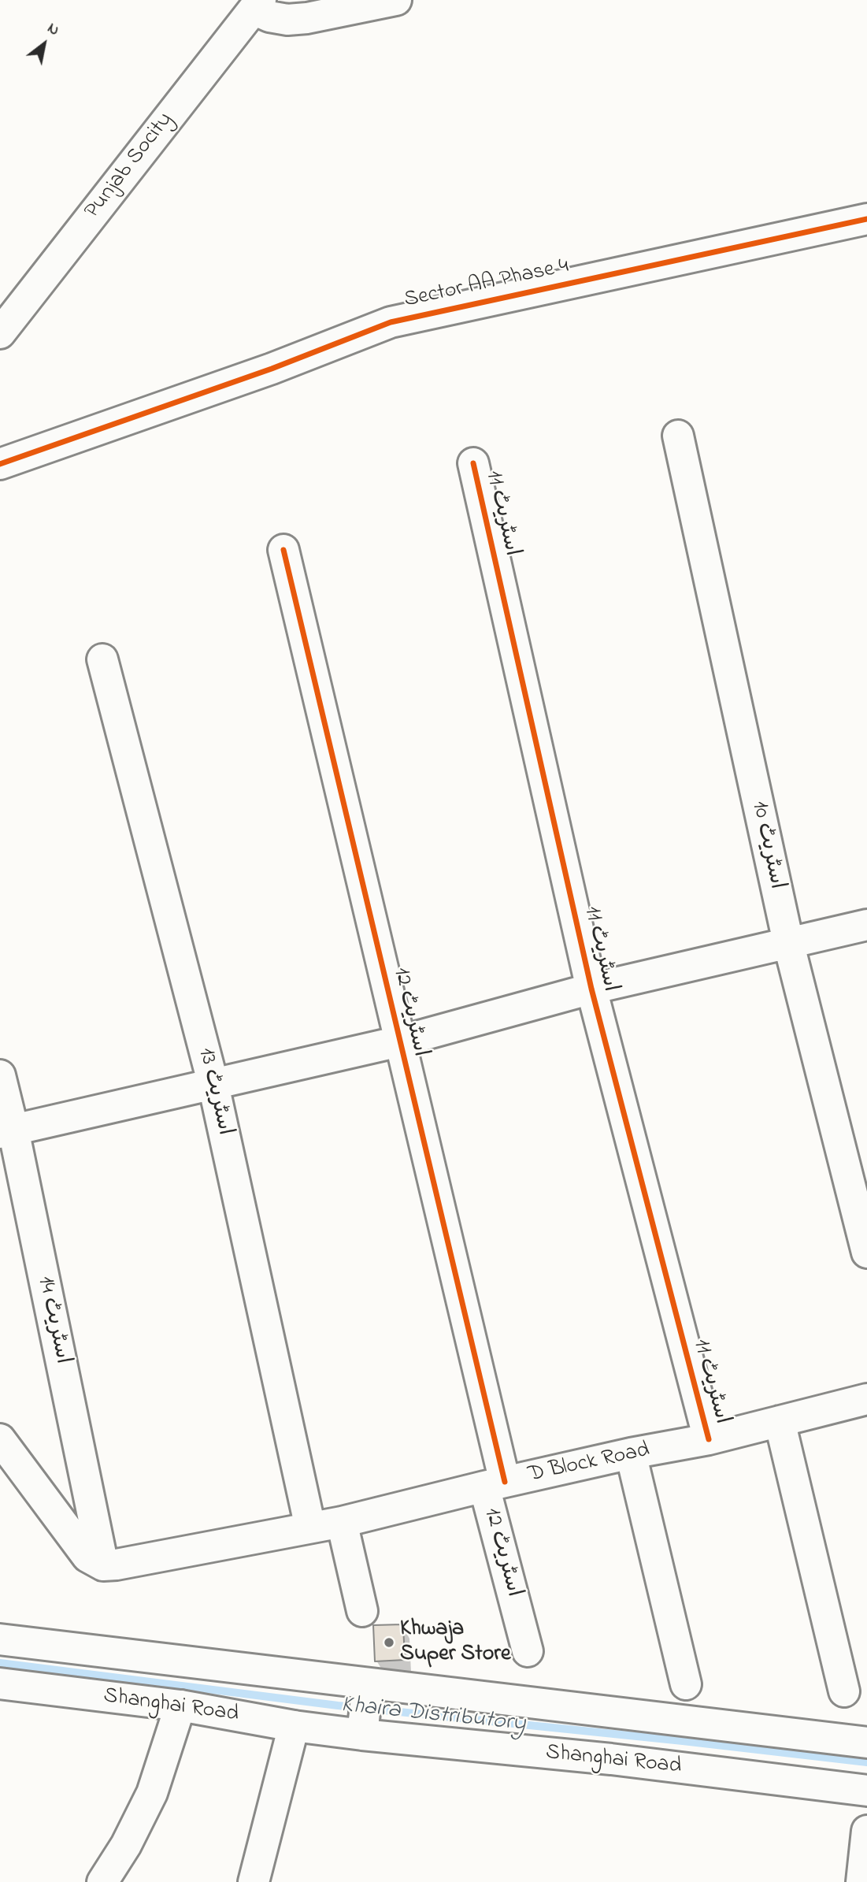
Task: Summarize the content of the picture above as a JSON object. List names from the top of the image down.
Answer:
{
  "streets": {
    "street": [
      "Punjab Socity",
      "Sector AA Phase 4",
      "اسٹریٹ 11",
      "اسٹریٹ 10",
      "اسٹریٹ 12",
      "اسٹریٹ 13",
      "اسٹریٹ 14",
      "D Block Road",
      "Shanghai Road"
    ]
  },
  "crossings": [
    ["اسٹریٹ 11", "D Block Road"],
    ["اسٹریٹ 12", "D Block Road"],
    ["اسٹریٹ 13", "D Block Road"],
    ["اسٹریٹ 14", "D Block Road"]
  ],
  "water": ["Khaira Distributory"],
  "places": ["Khwaja Super Store"],
  "north": "top right"
}
